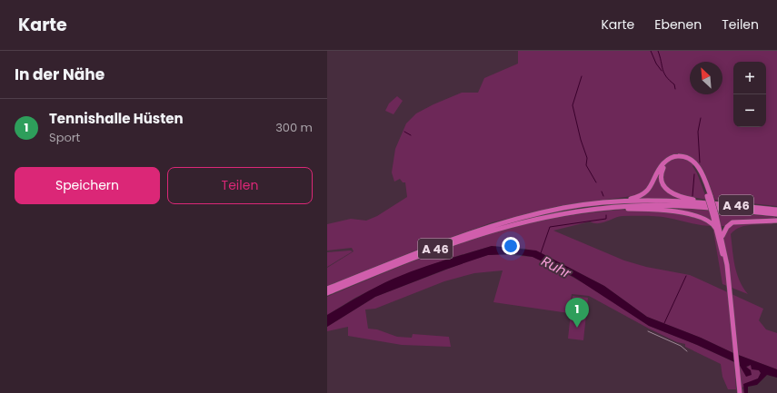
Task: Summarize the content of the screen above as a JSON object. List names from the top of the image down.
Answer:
{
  "streets": {
    "highway": ["A 46"]
  },
  "water": ["Ruhr"],
  "north": "top left",
  "page": {
    "header": "Karte",
    "nav": ["Karte", "Ebenen", "Teilen"],
    "heading": "In der Nähe",
    "map_buttons": ["+", "−"],
    "list": [
      {
        "mark": "1",
        "name": "Tennishalle Hüsten",
        "note": "Sport",
        "value": "300 m"
      }
    ],
    "buttons": ["Speichern", "Teilen"],
    "pins": "1"
  }
}
